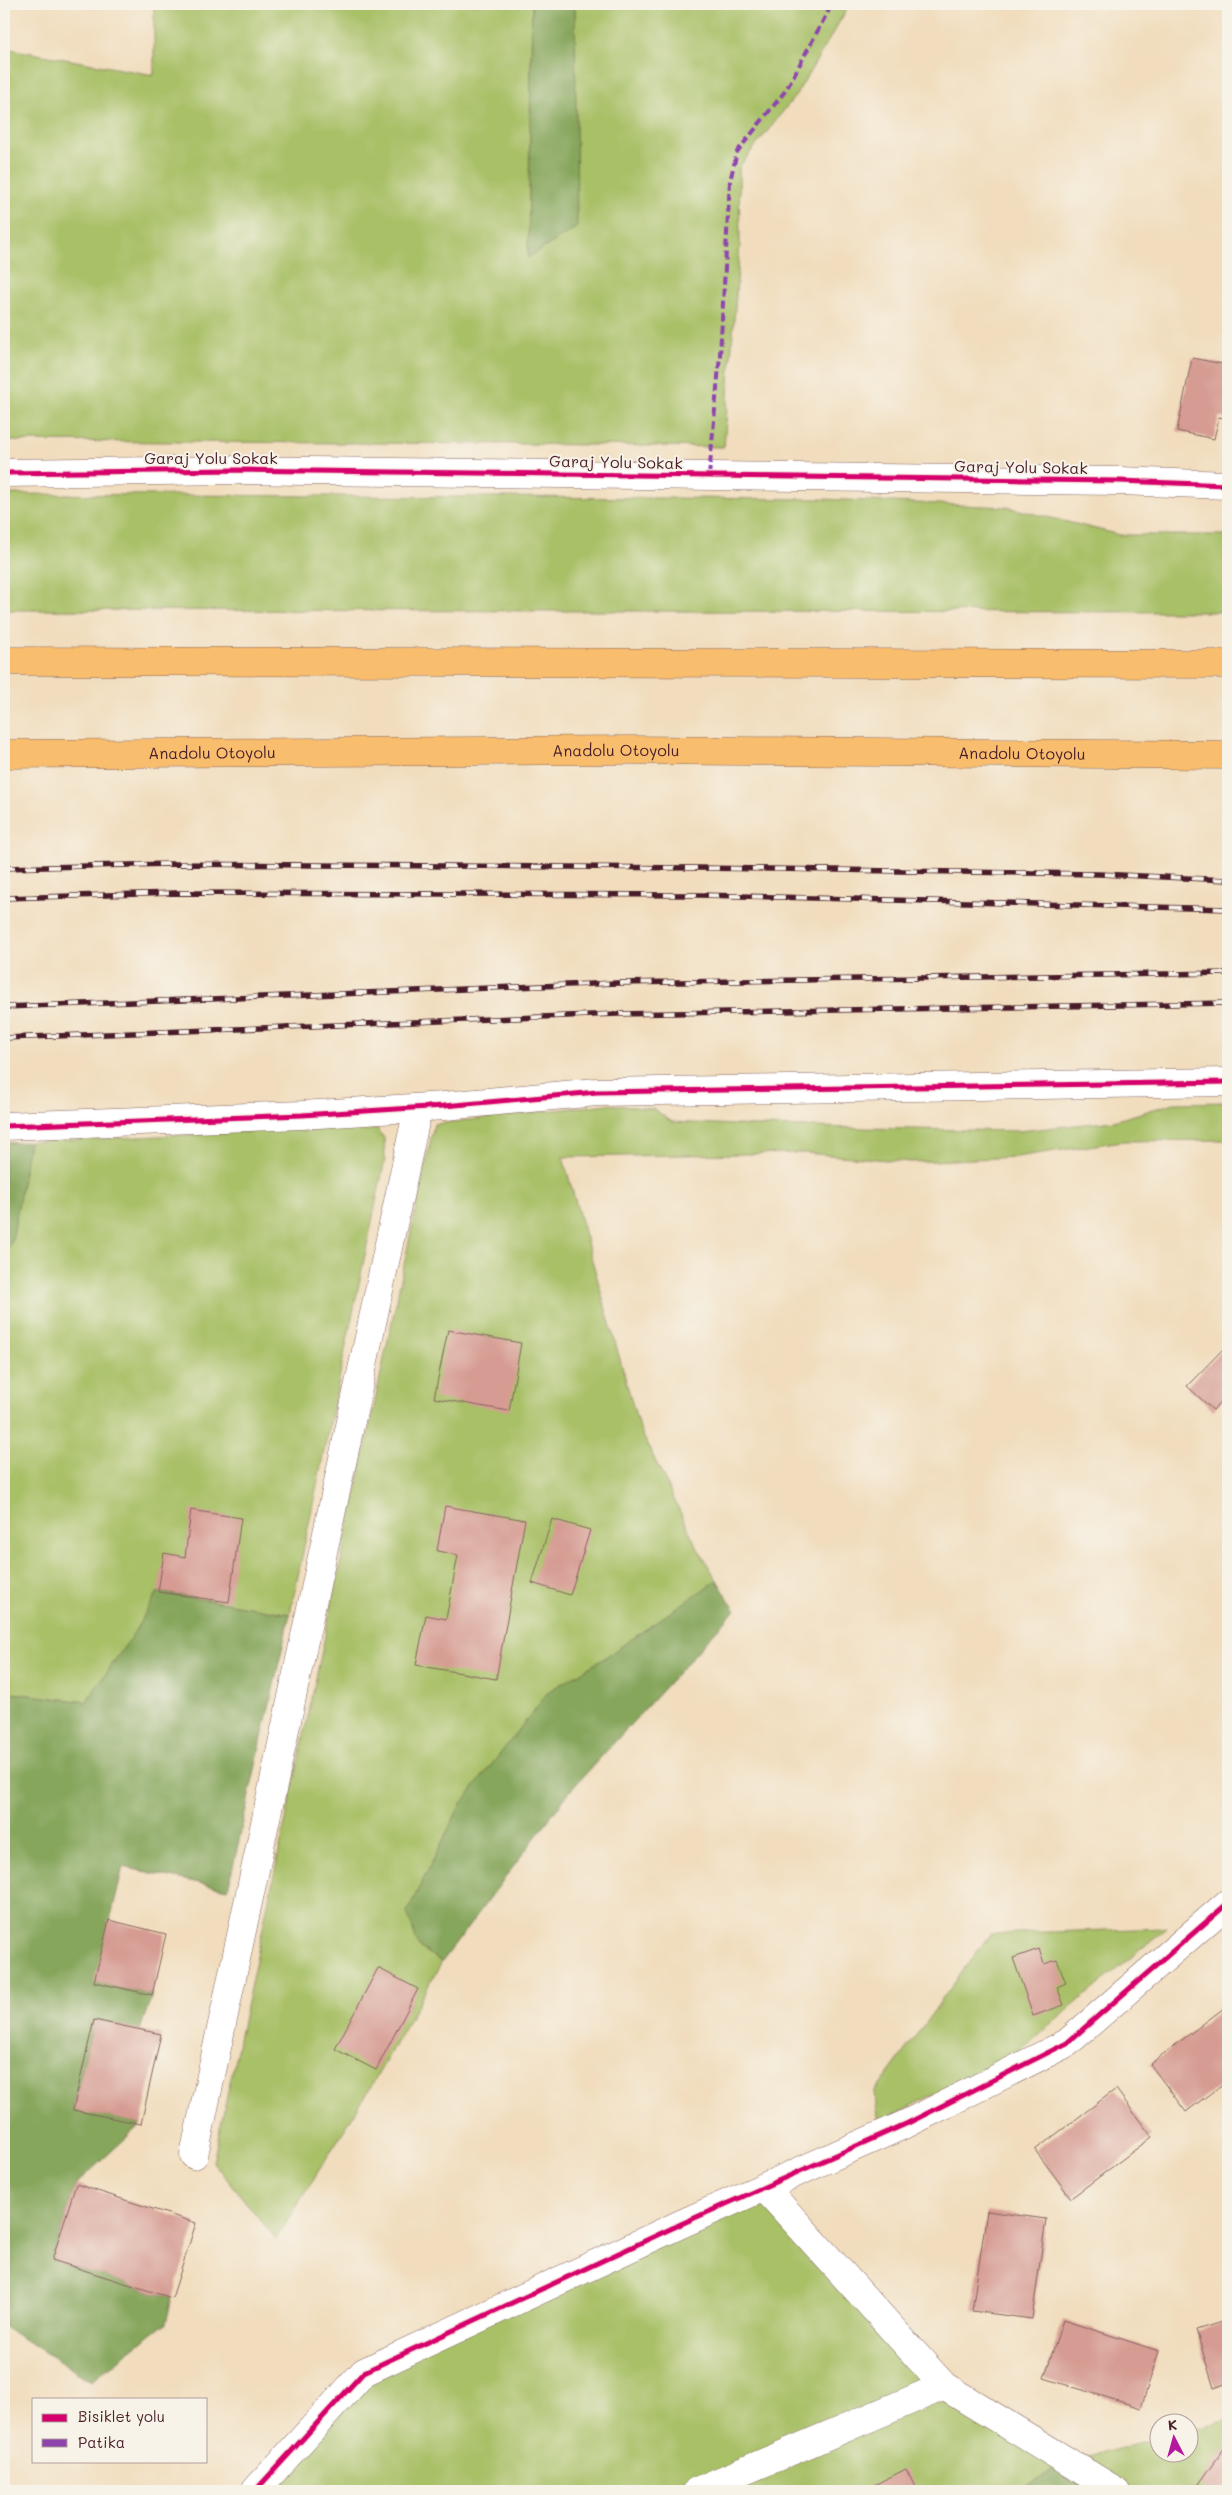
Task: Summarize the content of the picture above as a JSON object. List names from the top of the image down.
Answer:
{
  "streets": {
    "highway": ["Anadolu Otoyolu"],
    "street": ["Garaj Yolu Sokak"]
  },
  "legend": ["Bisiklet yolu", "Patika"],
  "north": "top"
}
